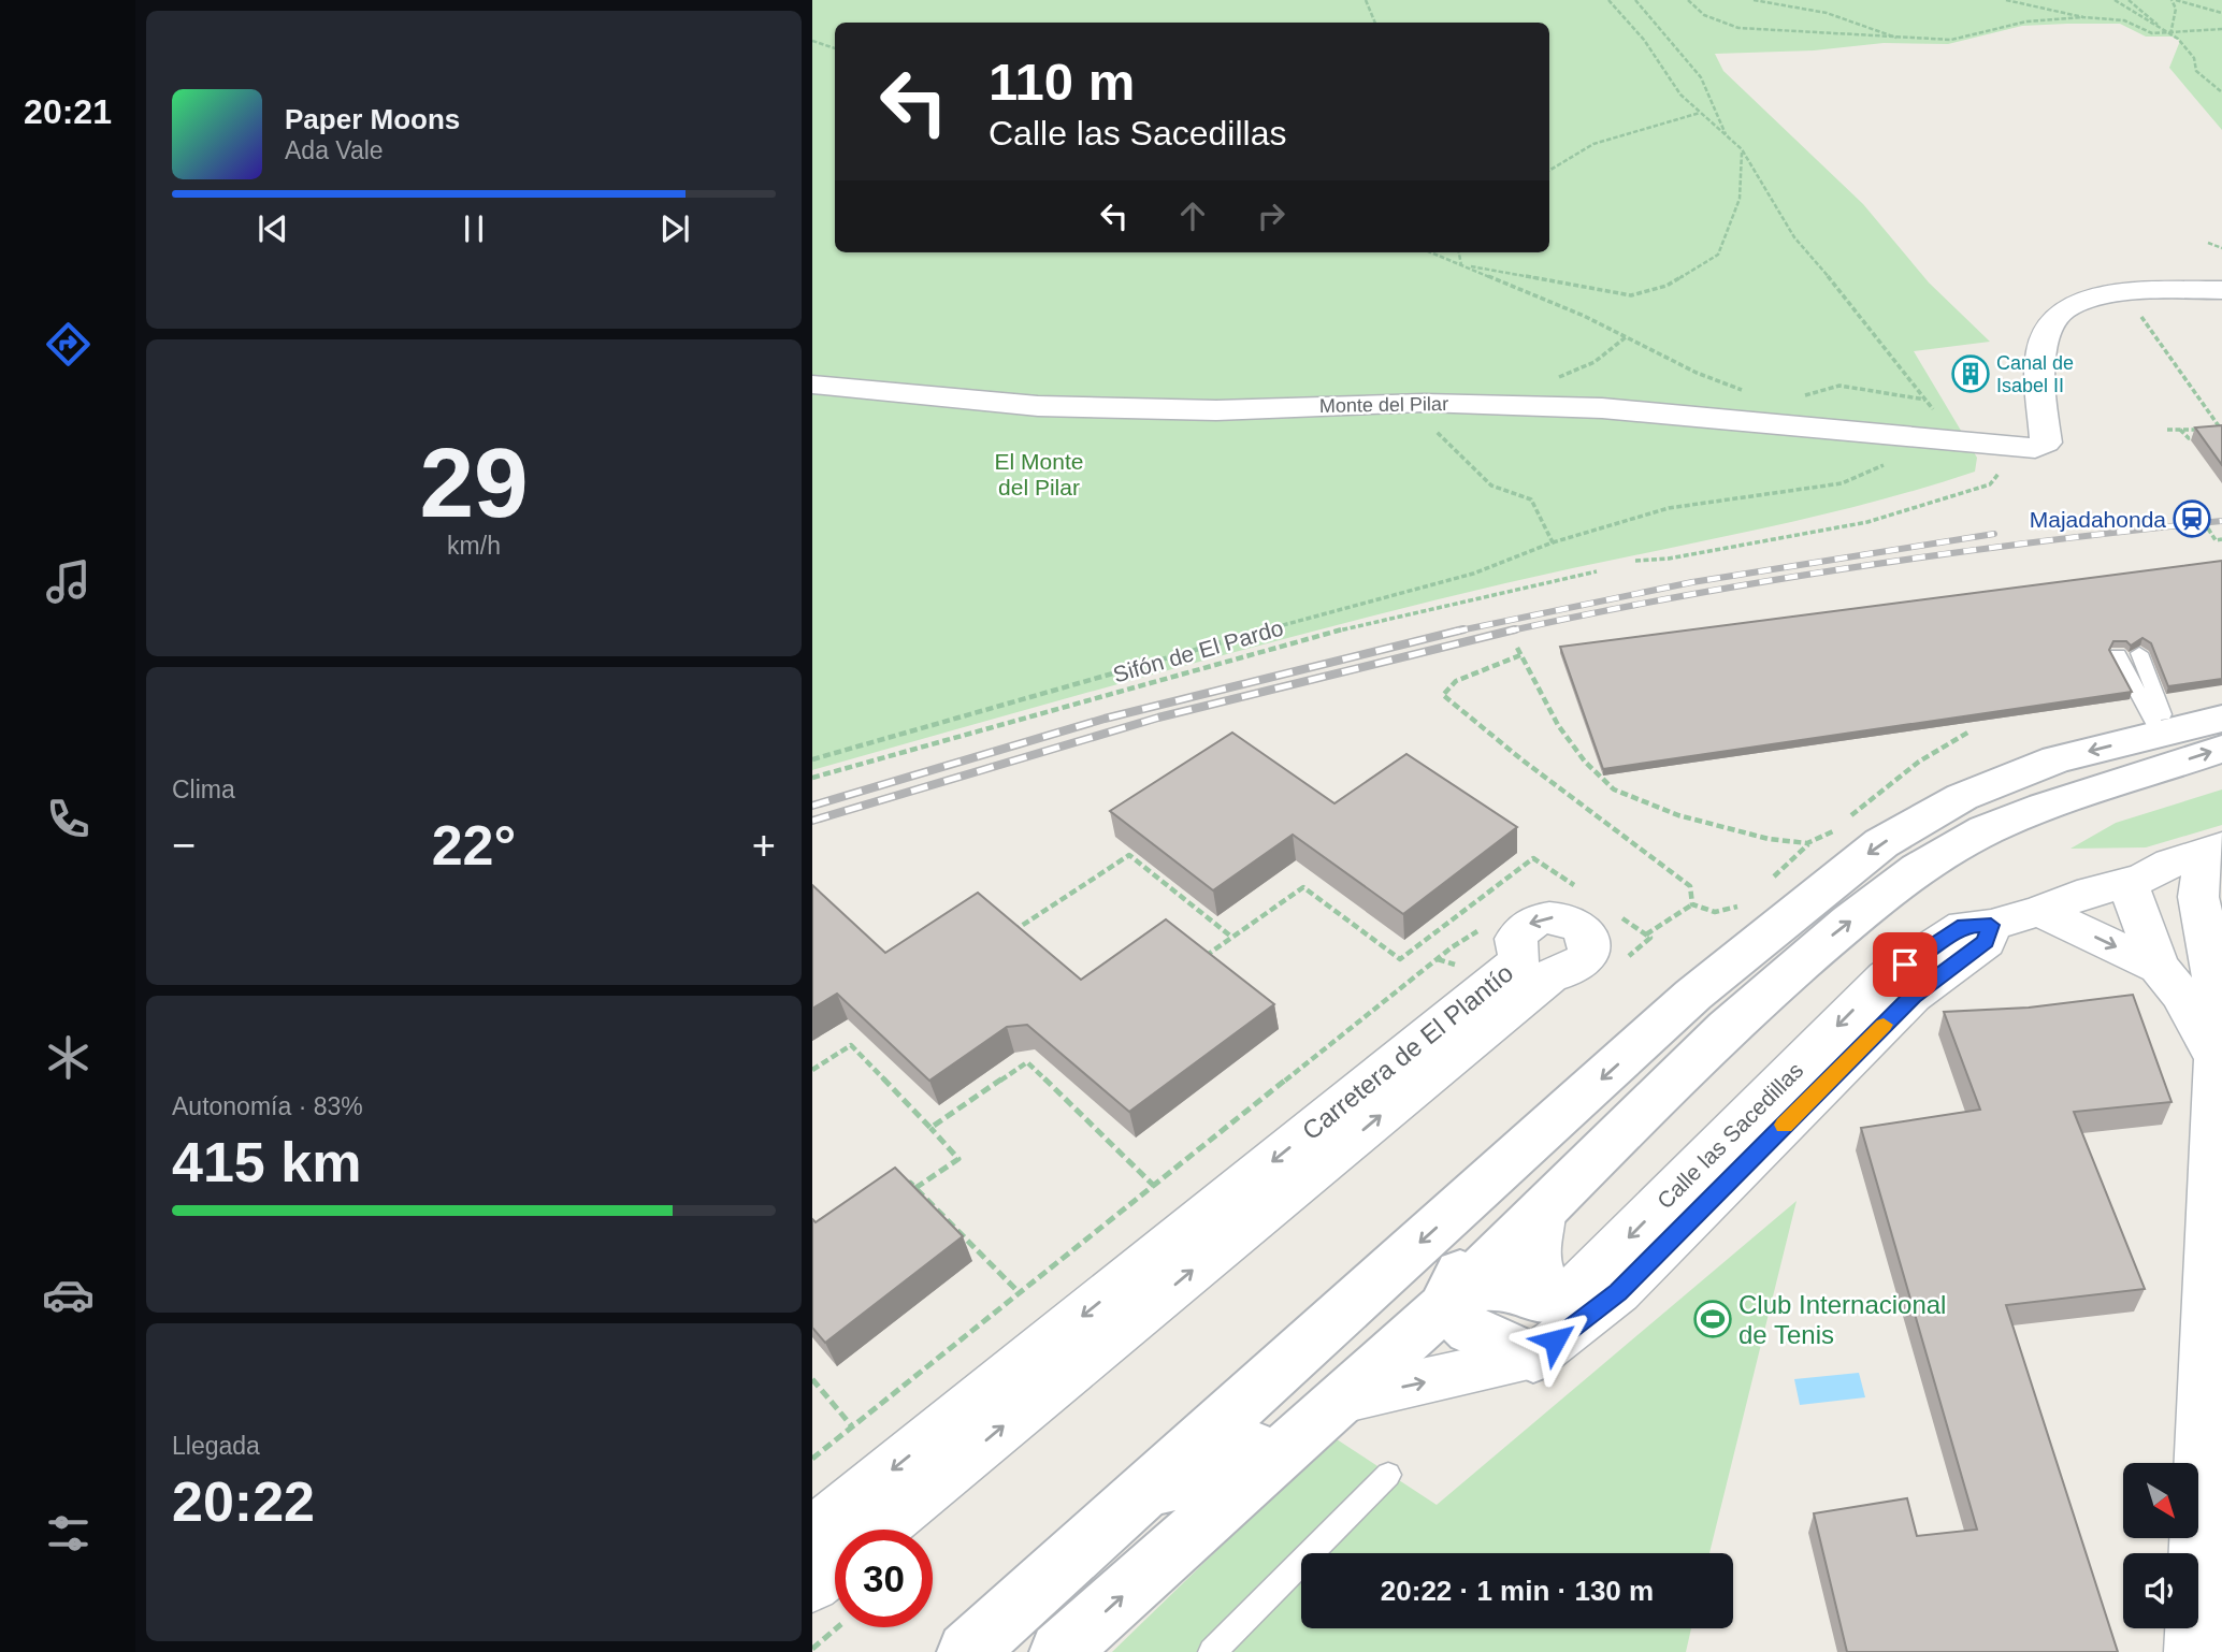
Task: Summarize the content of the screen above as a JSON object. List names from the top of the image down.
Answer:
{
  "streets": {
    "street": ["Monte del Pilar", "Carretera de El Plantío", "Calle las Sacedillas"],
    "path": ["Sifón de El Pardo"]
  },
  "parks": ["El Monte del Pilar"],
  "places": {
    "building": ["Canal de Isabel II"],
    "station": ["Majadahonda"],
    "sports": ["Club Internacional de Tenis"]
  },
  "north": "bottom right",
  "page": {
    "tabs": "20:21",
    "turn": ["110 m", "Calle las Sacedillas"],
    "song": ["Paper Moons", "Ada Vale"],
    "tile": [
      ["29", "km/h"],
      "Clima",
      ["Autonomía · 83%", "415 km"],
      ["Llegada", "20:22"]
    ],
    "heat": ["−", "22°", "+"],
    "limit": "30",
    "trip": "20:22 · 1 min · 130 m"
  }
}
